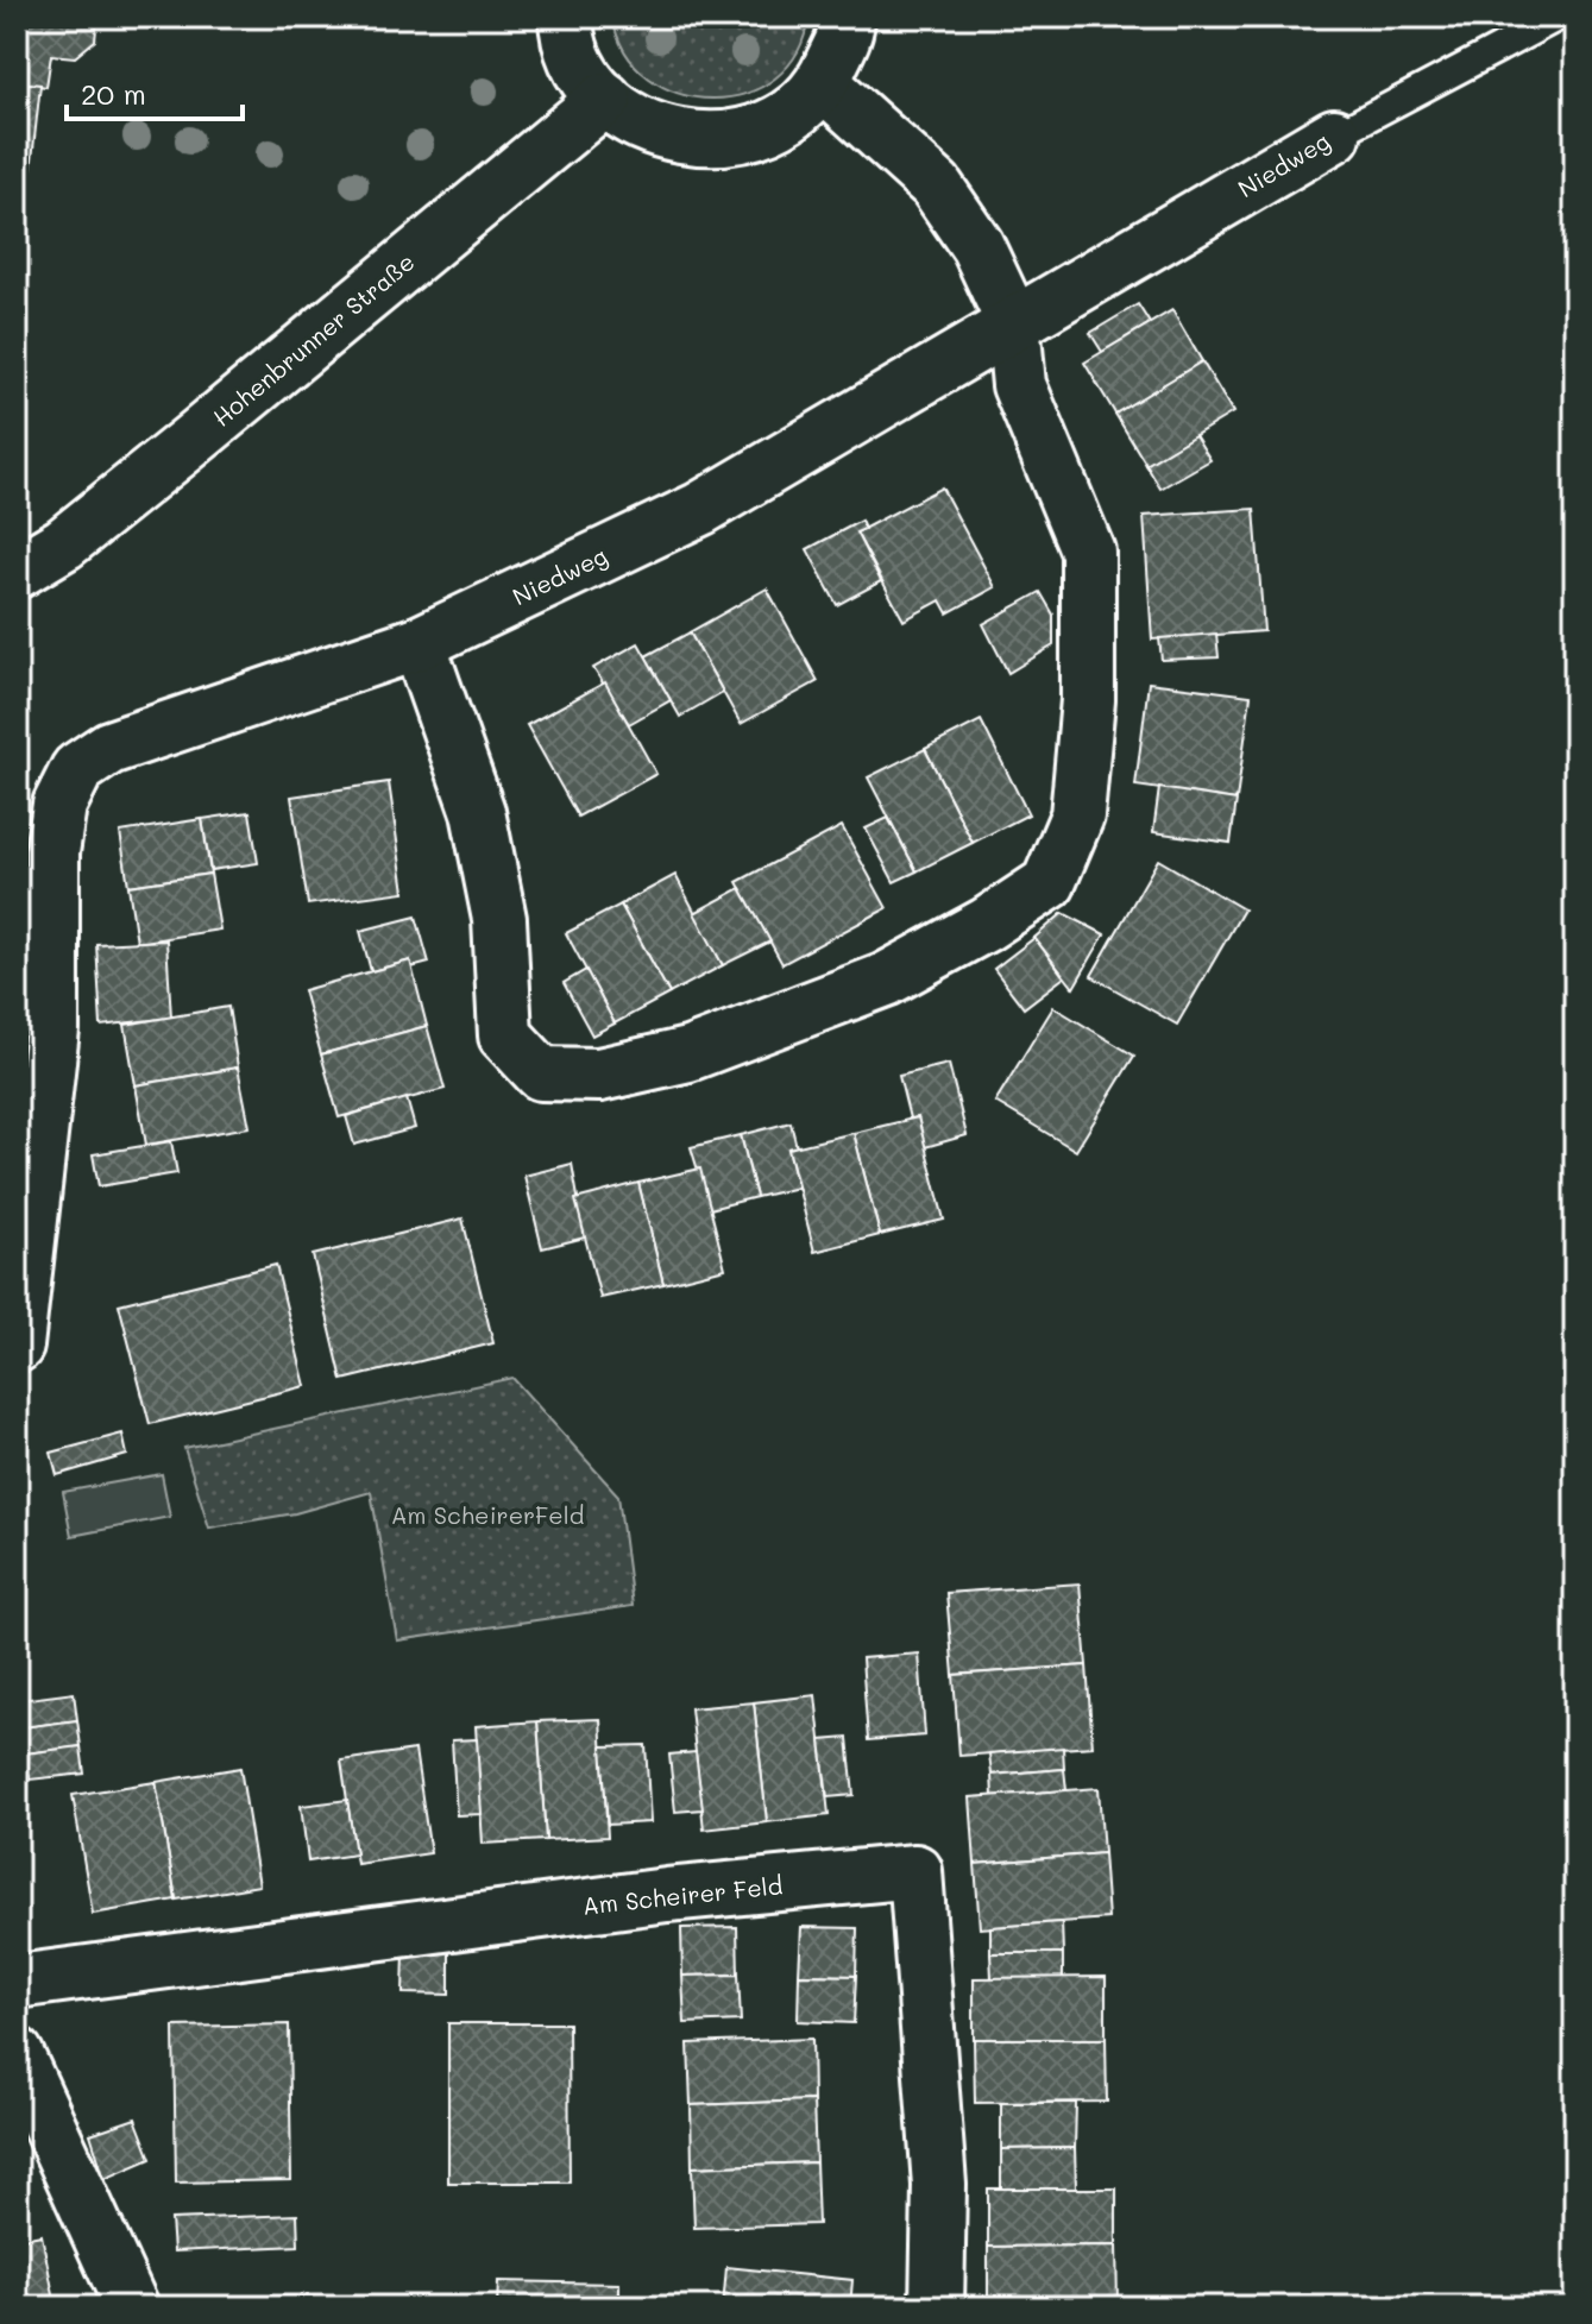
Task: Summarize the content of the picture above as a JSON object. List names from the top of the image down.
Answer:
{
  "streets": {
    "street": ["Niedweg", "Hohenbrunner Straße", "Am Scheirer Feld"]
  },
  "parks": ["Am ScheirerFeld"],
  "scale_bar": "20 m"
}
